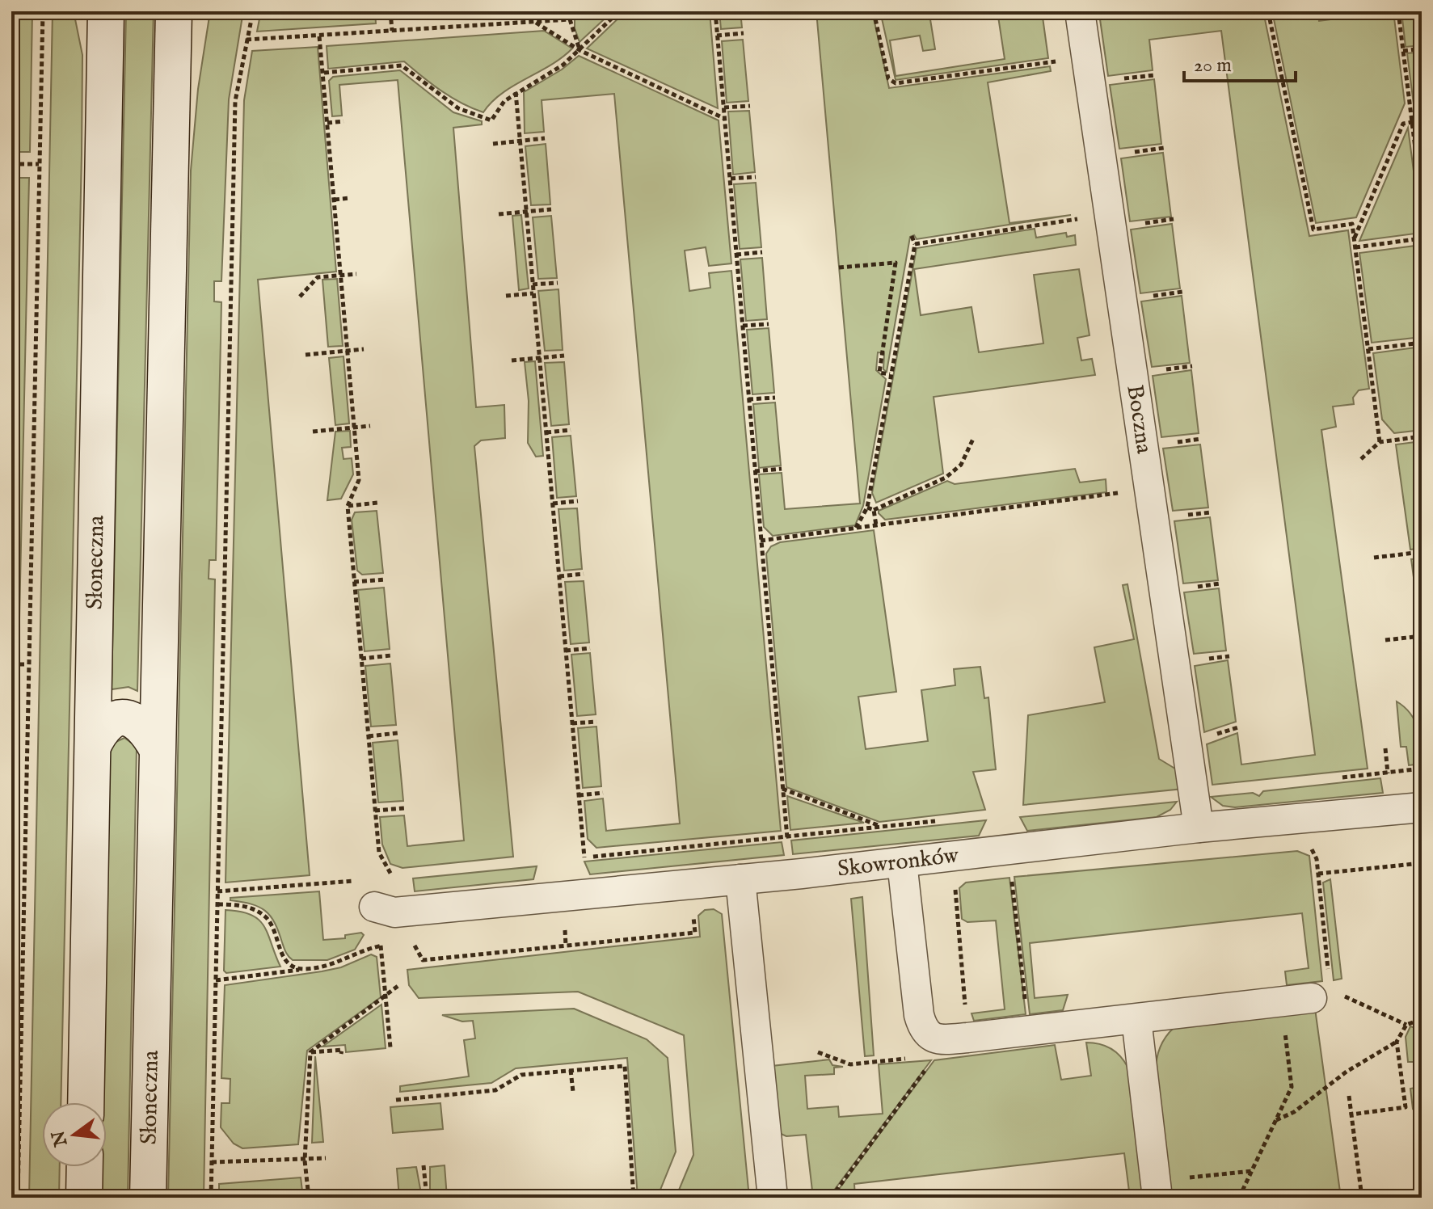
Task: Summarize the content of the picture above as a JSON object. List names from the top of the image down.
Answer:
{
  "streets": {
    "street": ["Boczna", "Słoneczna", "Skowronków"]
  },
  "crossings": [
    ["Boczna", "Skowronków"]
  ],
  "scale_bar": "20 m",
  "north": "left"
}
